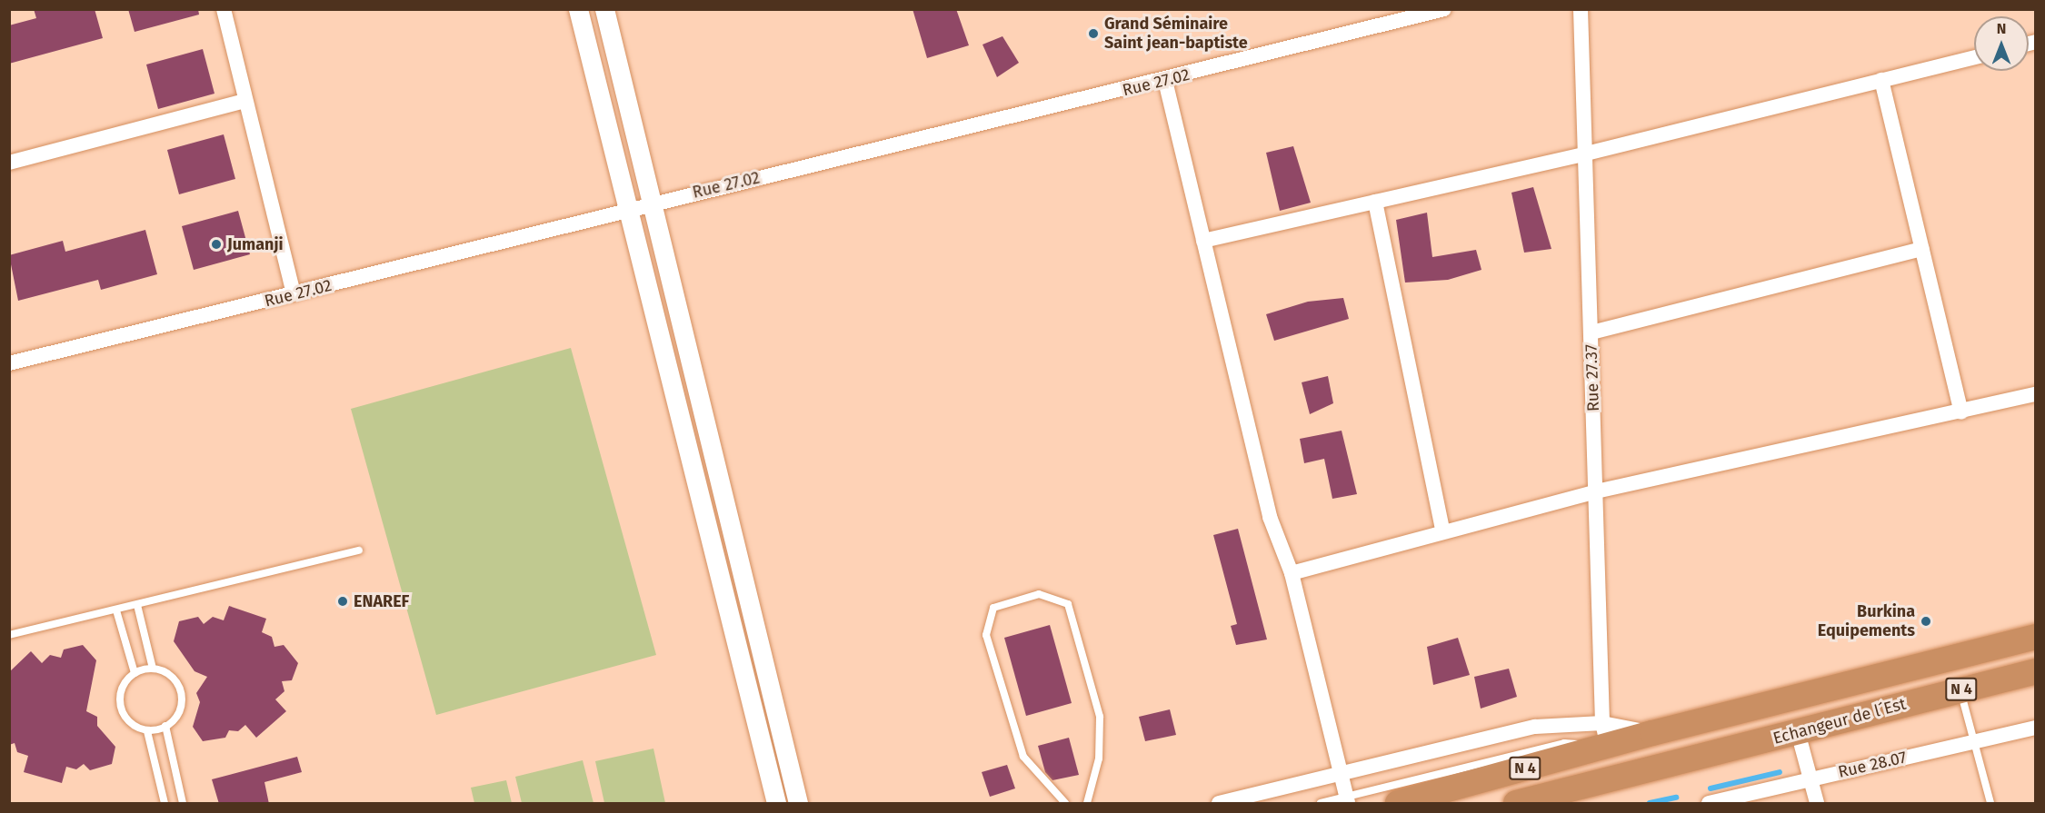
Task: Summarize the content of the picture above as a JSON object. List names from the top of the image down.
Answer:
{
  "streets": {
    "highway": ["N 4", "Echangeur de l´Est"],
    "street": ["Rue 27.02", "Rue 27.37", "Rue 28.07"]
  },
  "crossings": [
    ["Rue 27.37", "N 4"],
    ["Rue 27.37", "Echangeur de l´Est"],
    ["N 4", "Echangeur de l´Est"]
  ],
  "places": [
    "Grand Séminaire Saint jean-baptiste",
    "Jumanji",
    "ENAREF",
    "Burkina Equipements"
  ],
  "north": "top"
}
